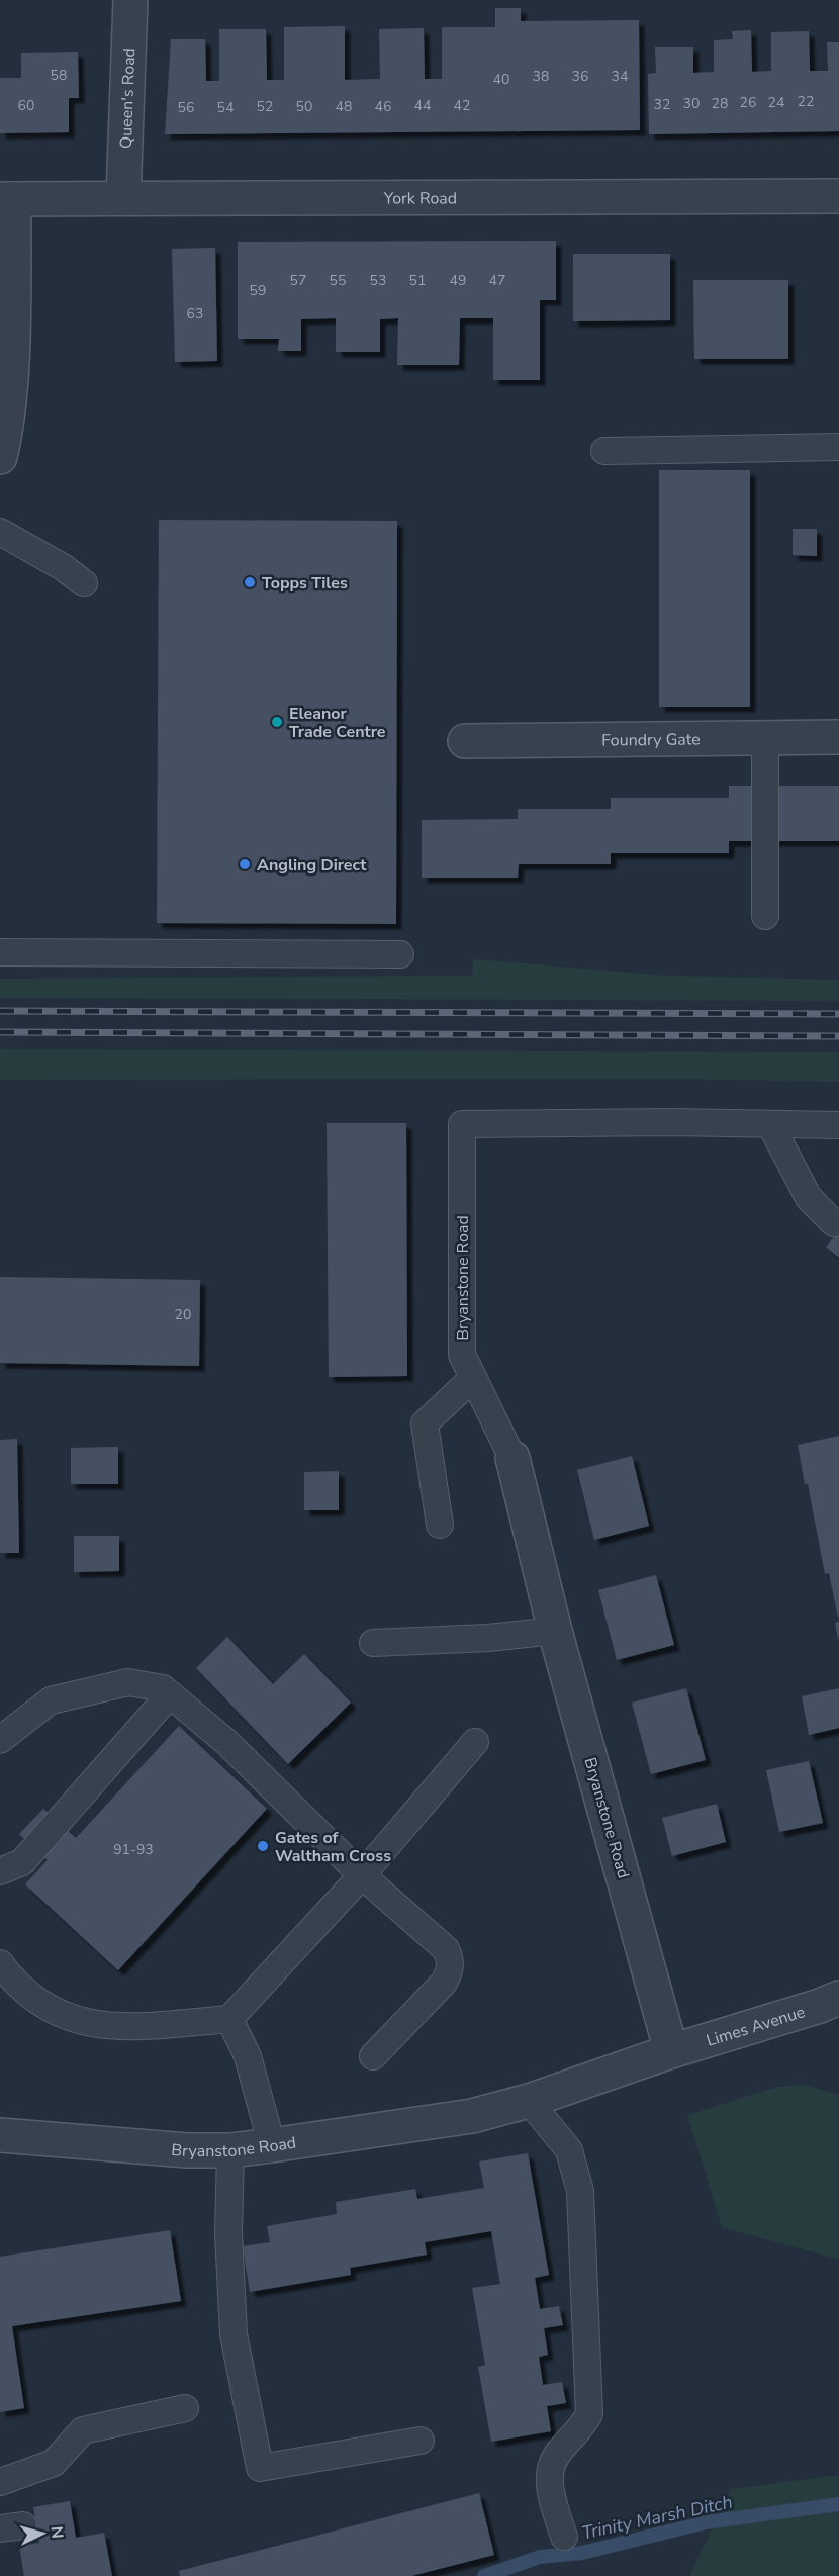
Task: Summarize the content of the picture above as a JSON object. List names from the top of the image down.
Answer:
{
  "streets": {
    "street": [
      "Queen's Road",
      "York Road",
      "Foundry Gate",
      "Bryanstone Road",
      "Limes Avenue"
    ]
  },
  "crossings": [
    ["Queen's Road", "York Road"],
    ["Bryanstone Road", "Limes Avenue"]
  ],
  "water": ["Trinity Marsh Ditch"],
  "places": [
    "Topps Tiles",
    "Eleanor Trade Centre",
    "Angling Direct",
    "Gates of Waltham Cross"
  ],
  "house_numbers": [
    "58",
    "38",
    "36",
    "34",
    "40",
    "22",
    "26",
    "24",
    "30",
    "28",
    "32",
    "60",
    "44",
    "42",
    "52",
    "50",
    "48",
    "46",
    "56",
    "54",
    "57",
    "55",
    "53",
    "51",
    "49",
    "47",
    "59",
    "63",
    "20",
    "91-93"
  ],
  "north": "right"
}
